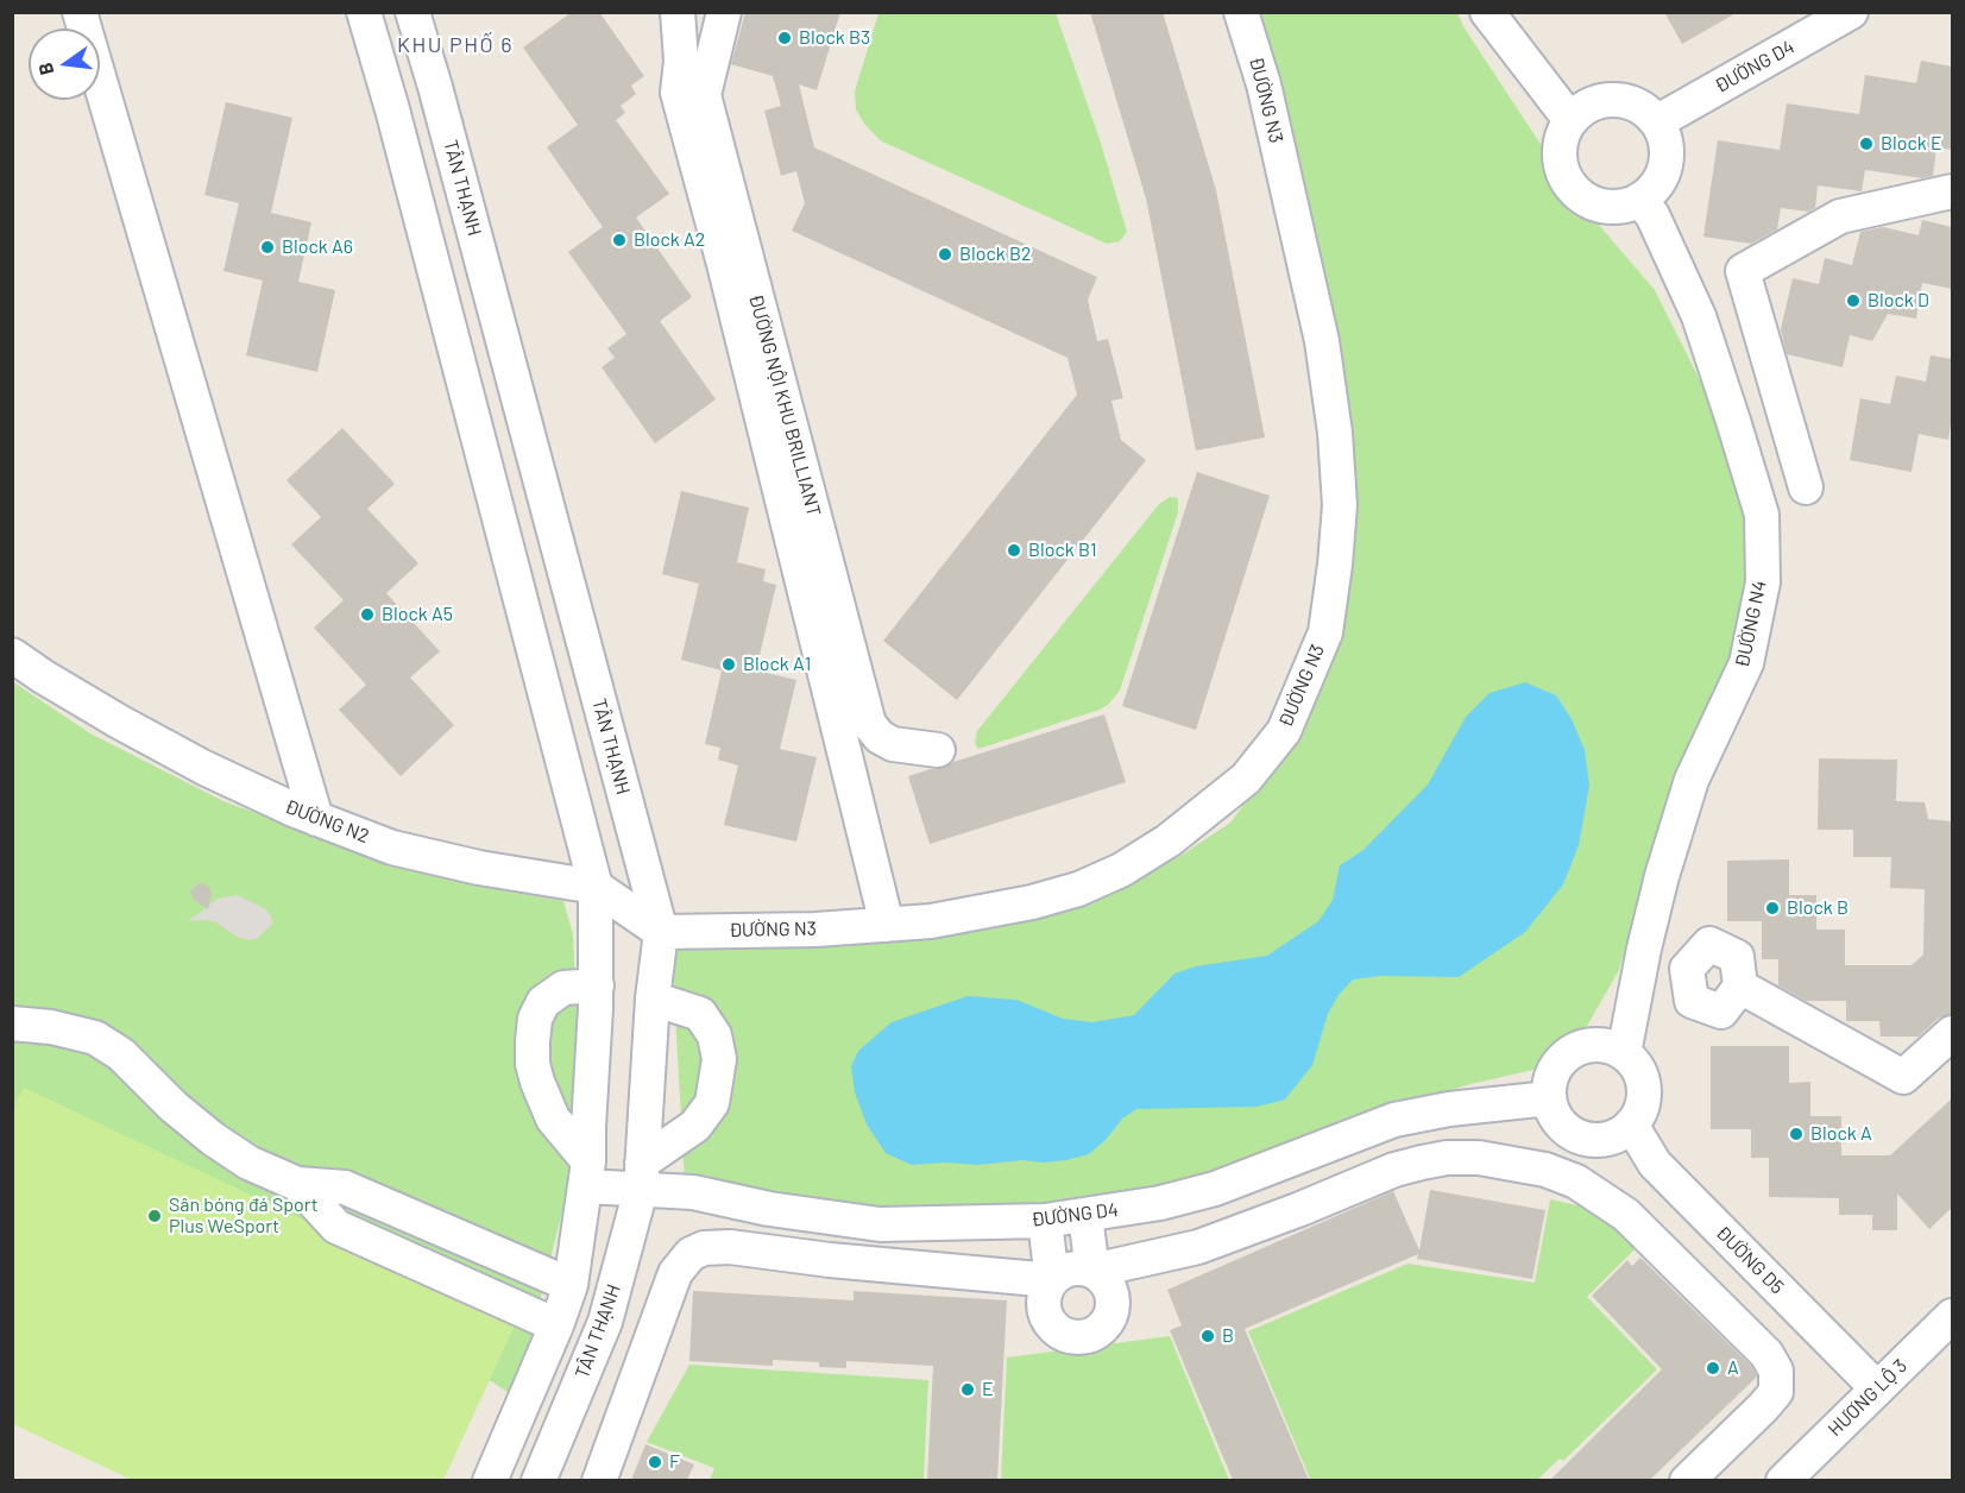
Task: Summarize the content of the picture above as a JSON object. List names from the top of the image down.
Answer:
{
  "streets": {
    "street": [
      "ĐƯỜNG D4",
      "ĐƯỜNG N3",
      "TÂN THẠNH",
      "ĐƯỜNG NỘI KHU BRILLIANT",
      "ĐƯỜNG N4",
      "ĐƯỜNG N2",
      "ĐƯỜNG D5",
      "HƯƠNG LỘ 3"
    ]
  },
  "crossings": [
    ["ĐƯỜNG D4", "TÂN THẠNH"],
    ["ĐƯỜNG D4", "ĐƯỜNG N4"],
    ["ĐƯỜNG D4", "ĐƯỜNG D5"],
    ["ĐƯỜNG N3", "TÂN THẠNH"],
    ["ĐƯỜNG N3", "ĐƯỜNG N2"],
    ["TÂN THẠNH", "ĐƯỜNG N2"],
    ["ĐƯỜNG N4", "ĐƯỜNG D5"],
    ["ĐƯỜNG D5", "HƯƠNG LỘ 3"]
  ],
  "districts": ["KHU PHỐ 6"],
  "places": [
    "Block B3",
    "Block E",
    "Block A2",
    "Block A6",
    "Block B2",
    "Block D",
    "Block B1",
    "Block A5",
    "Block A1",
    "Block B",
    "Block A",
    "Sân bóng đá Sport Plus WeSport",
    "B",
    "A",
    "E",
    "F"
  ],
  "north": "left"
}
